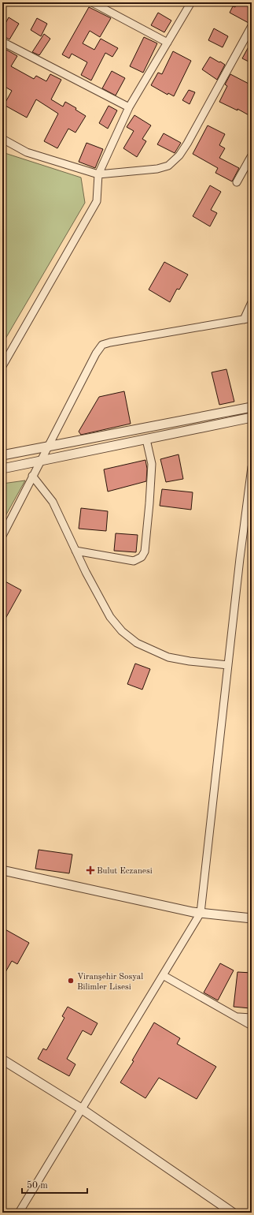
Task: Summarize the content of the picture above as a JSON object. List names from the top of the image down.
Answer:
{
  "places": {
    "health": ["Bulut Eczanesi"],
    "other": ["Viranşehir Sosyal Bilimler Lisesi"]
  },
  "scale_bar": "50 m"
}
